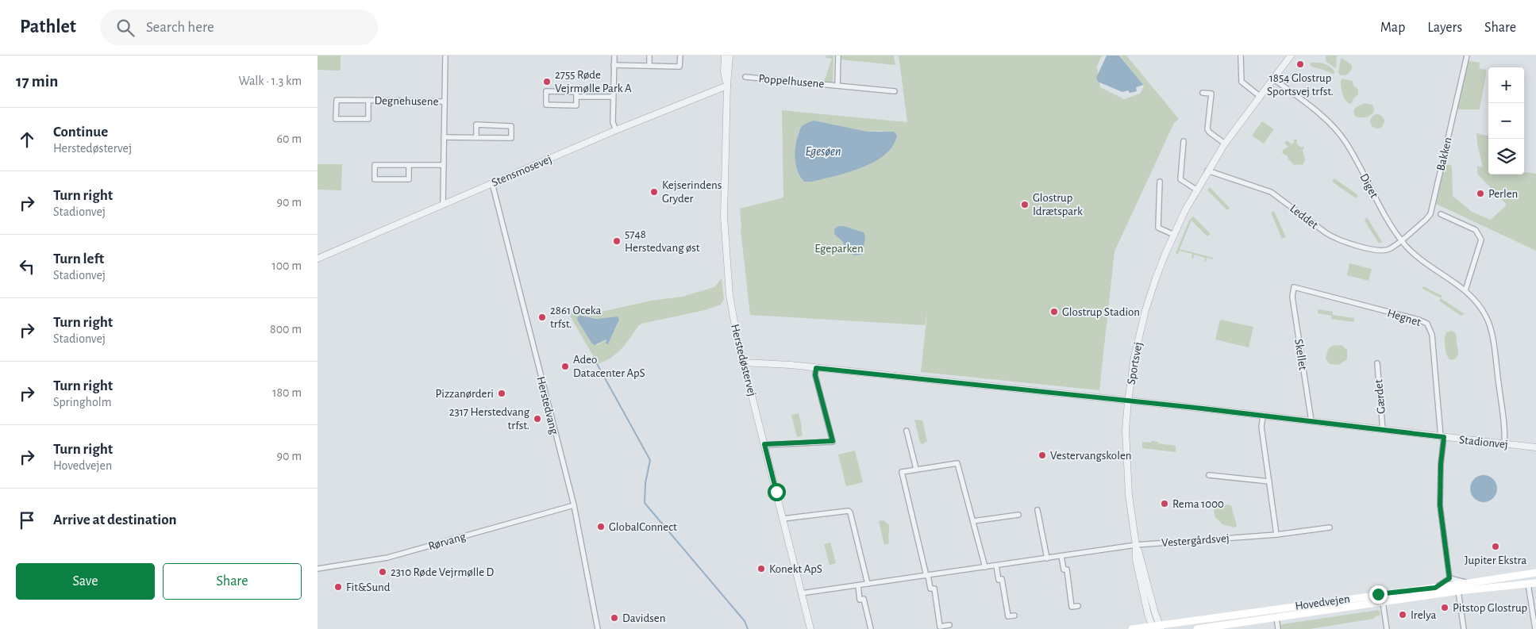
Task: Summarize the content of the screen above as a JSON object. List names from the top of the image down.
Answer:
{
  "streets": {
    "main road": ["Hovedvejen"],
    "street": [
      "Poppelhusene",
      "Degnehusene",
      "Bakken",
      "Stensmosevej",
      "Diget",
      "Leddet",
      "Hegnet",
      "Skellet",
      "Herstedøstervej",
      "Sportsvej",
      "Gærdet",
      "Herstedvang",
      "Stadionvej",
      "Vestergårdsvej",
      "Rørvang"
    ]
  },
  "crossings": [
    ["Degnehusene", "Stensmosevej"],
    ["Bakken", "Diget"],
    ["Bakken", "Leddet"],
    ["Stensmosevej", "Herstedøstervej"],
    ["Stensmosevej", "Herstedvang"],
    ["Diget", "Leddet"],
    ["Diget", "Sportsvej"],
    ["Diget", "Stadionvej"],
    ["Leddet", "Sportsvej"],
    ["Hegnet", "Skellet"],
    ["Hegnet", "Stadionvej"],
    ["Skellet", "Stadionvej"],
    ["Herstedøstervej", "Stadionvej"],
    ["Herstedøstervej", "Vestergårdsvej"],
    ["Sportsvej", "Stadionvej"],
    ["Sportsvej", "Vestergårdsvej"],
    ["Sportsvej", "Hovedvejen"],
    ["Gærdet", "Stadionvej"],
    ["Herstedvang", "Rørvang"]
  ],
  "water": ["Egesøen"],
  "parks": ["Egeparken"],
  "places": [
    "1854 Glostrup Sportsvej trfst.",
    "2755 Røde Vejrmølle Park A",
    "Kejserindens Gryder",
    "Perlen",
    "Glostrup Idrætspark",
    "5748 Herstedvang øst",
    "Glostrup Stadion",
    "2861 Oceka trfst.",
    "Adeo Datacenter ApS",
    "Pizzanørderi",
    "2317 Herstedvang trfst.",
    "Vestervangskolen",
    "Rema 1000",
    "GlobalConnect",
    "Jupiter Ekstra",
    "Konekt ApS",
    "2310 Røde Vejrmølle D",
    "Fit&Sund",
    "Pitstop Glostrup",
    "Irelya",
    "Davidsen"
  ],
  "page": {
    "header": "Pathlet",
    "search": "Search here",
    "nav": ["Map", "Layers", "Share"],
    "heading": ["17 min", "Walk · 1.3 km"],
    "map_buttons": ["+", "−"],
    "list": [
      ["Continue", "Herstedøstervej", "60 m"],
      ["Turn right", "Stadionvej", "90 m"],
      ["Turn left", "Stadionvej", "100 m"],
      ["Turn right", "Stadionvej", "800 m"],
      ["Turn right", "Springholm", "180 m"],
      ["Turn right", "Hovedvejen", "90 m"],
      "Arrive at destination"
    ],
    "buttons": ["Save", "Share"]
  }
}
